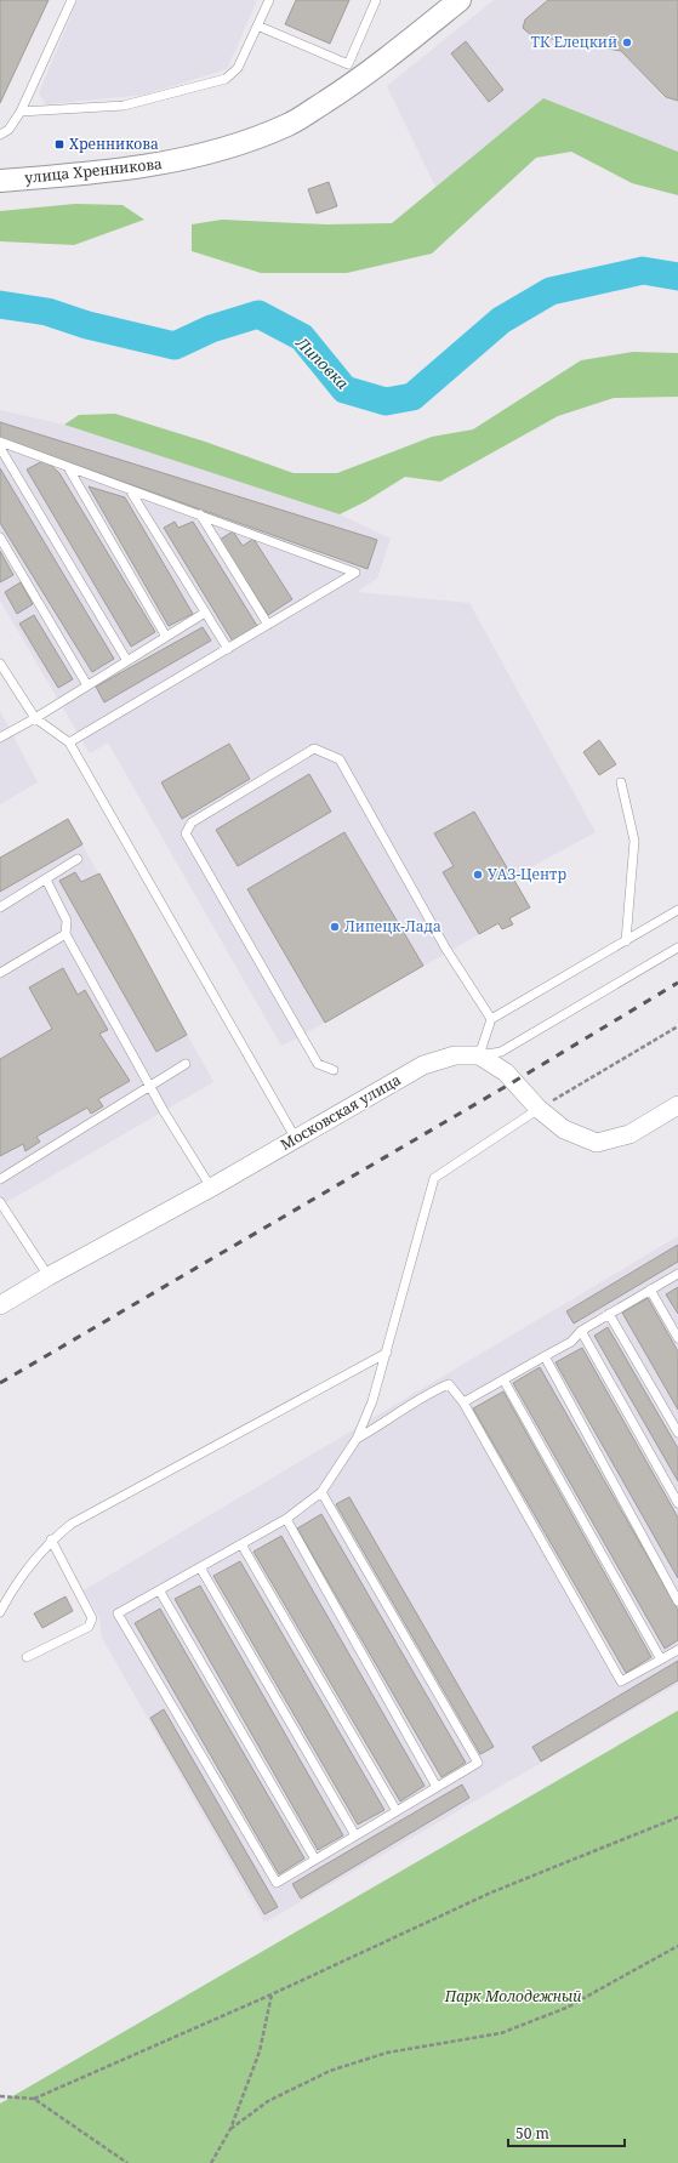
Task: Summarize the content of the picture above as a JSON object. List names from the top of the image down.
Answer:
{
  "streets": {
    "street": ["улица Хренникова", "Московская улица"]
  },
  "water": ["Липовка"],
  "parks": ["Парк Молодежный"],
  "places": {
    "other": ["ТК Елецкий", "УАЗ-Центр", "Липецк-Лада"],
    "transit": ["Хренникова"]
  },
  "scale_bar": "50 m"
}
